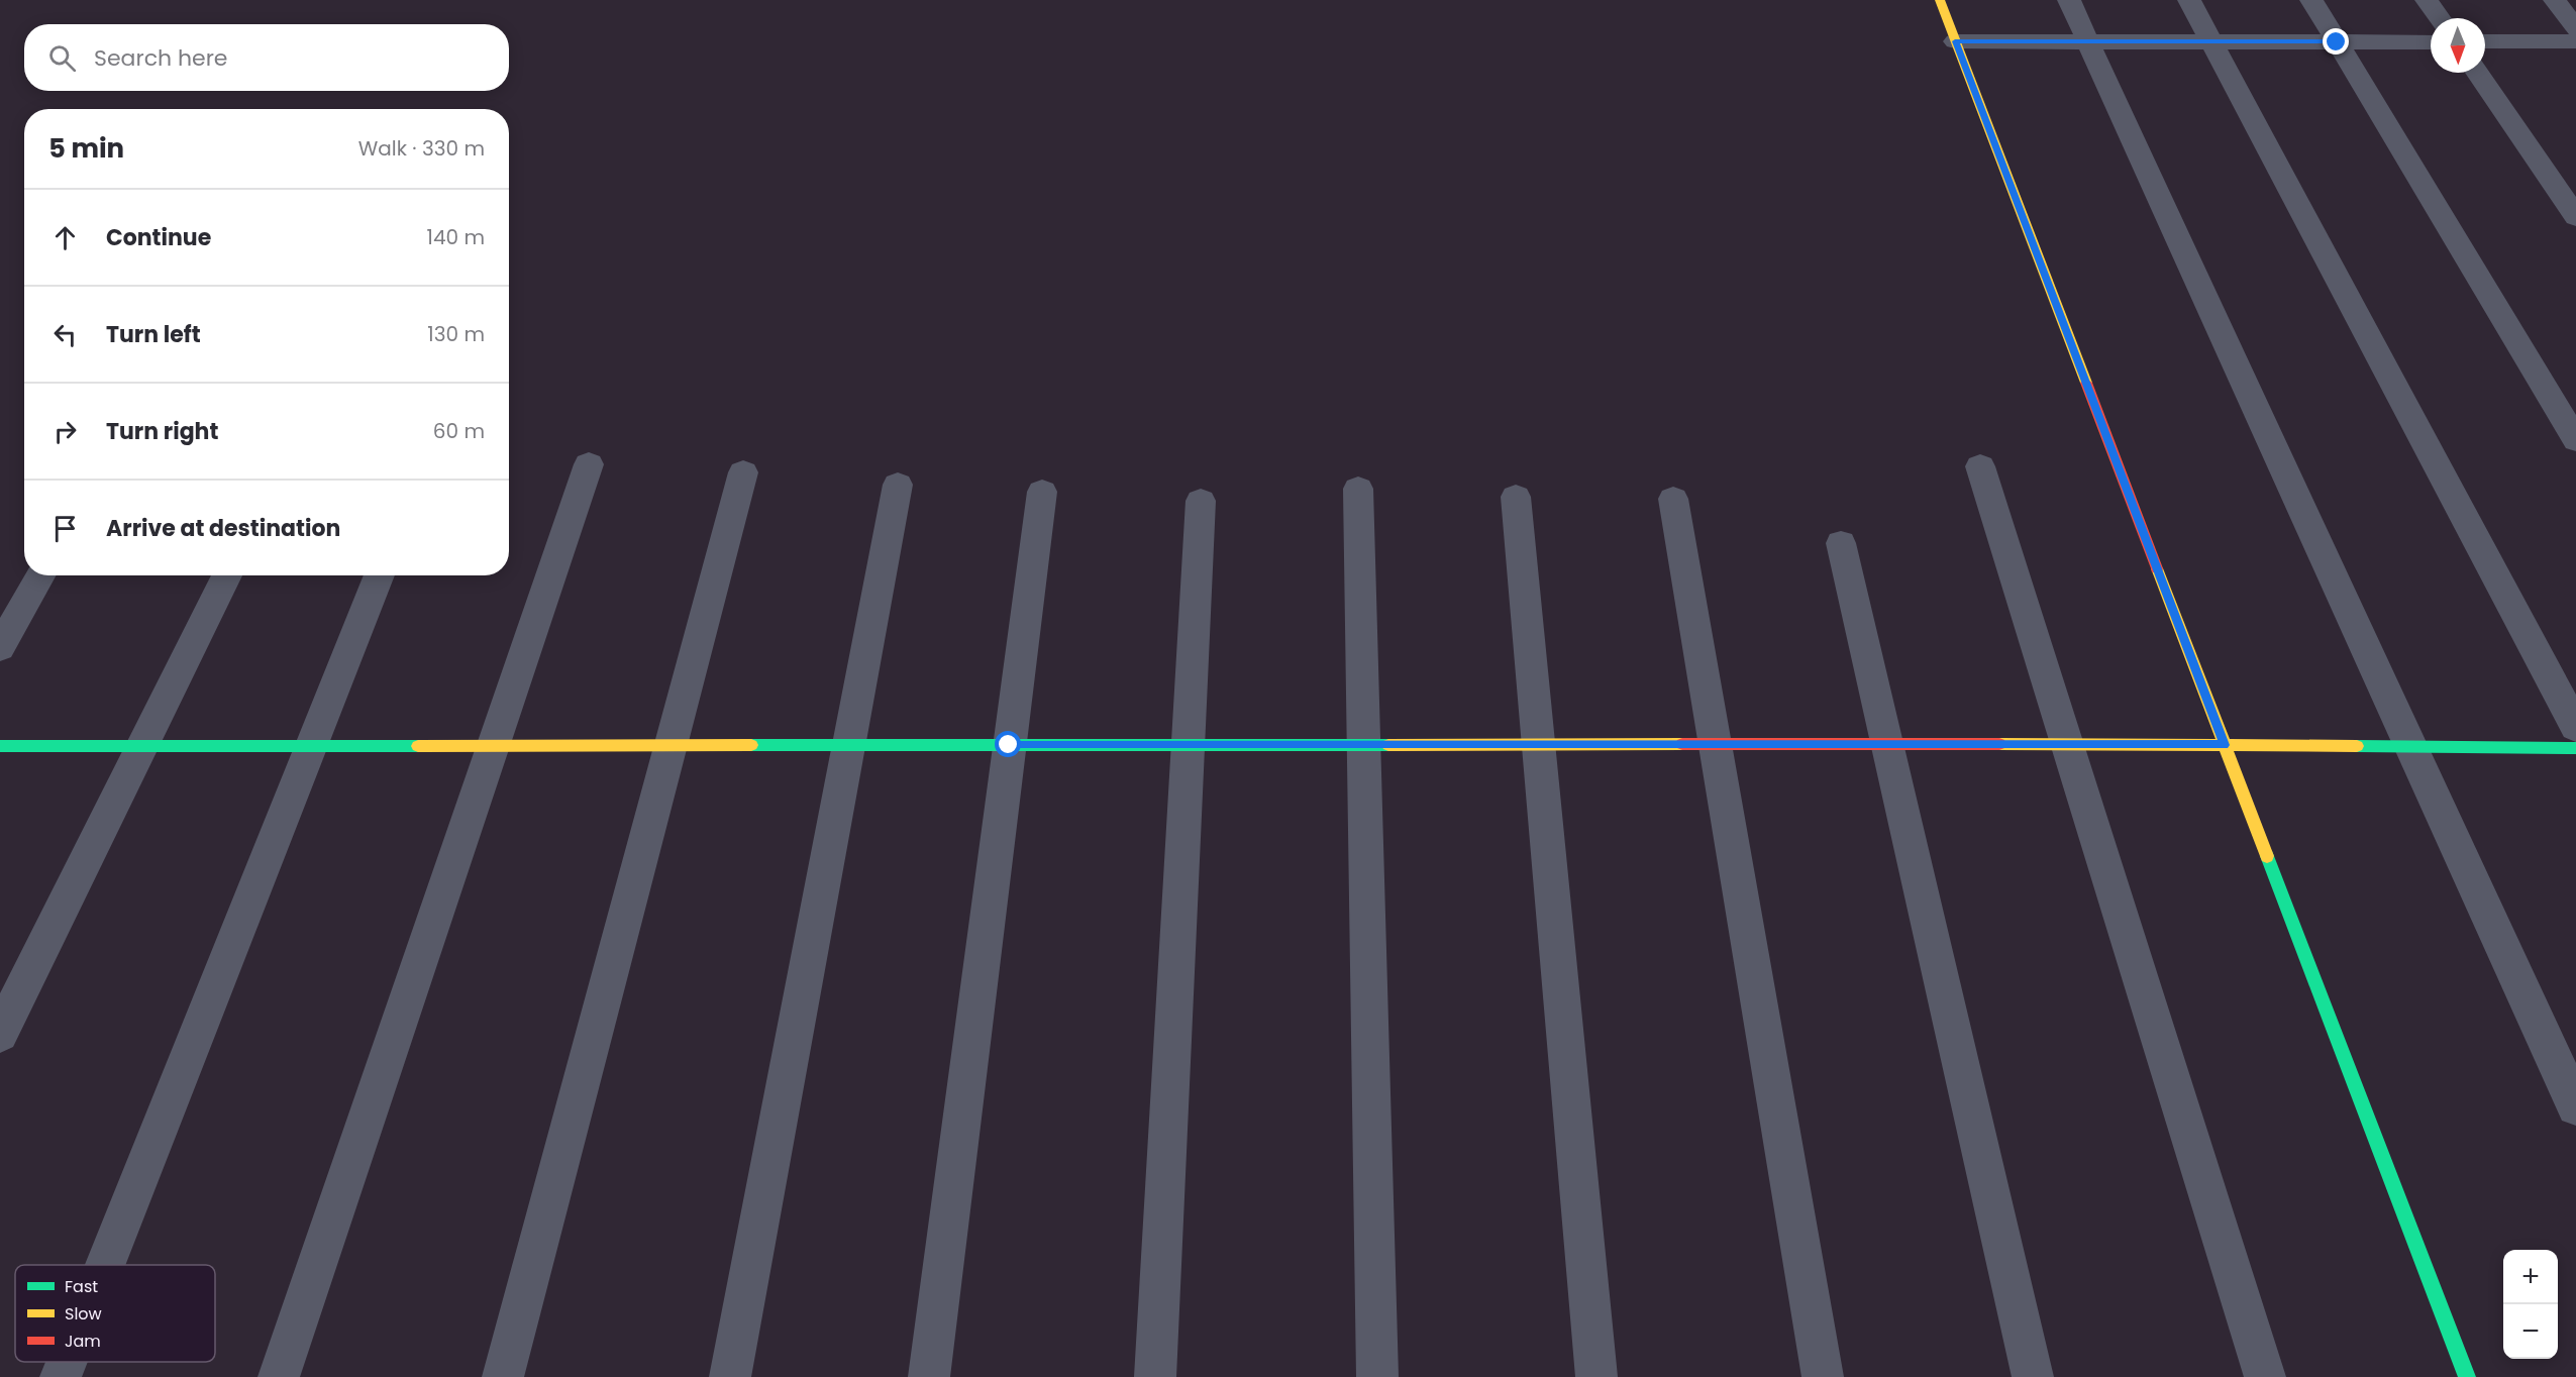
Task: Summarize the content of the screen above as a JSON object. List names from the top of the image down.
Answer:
{
  "legend": ["Fast", "Slow", "Jam"],
  "north": "bottom",
  "page": {
    "search": "Search here",
    "heading": ["5 min", "Walk · 330 m"],
    "list": [
      ["Continue", "140 m"],
      ["Turn left", "130 m"],
      ["Turn right", "60 m"],
      "Arrive at destination"
    ],
    "map_buttons": ["+", "−"]
  }
}
